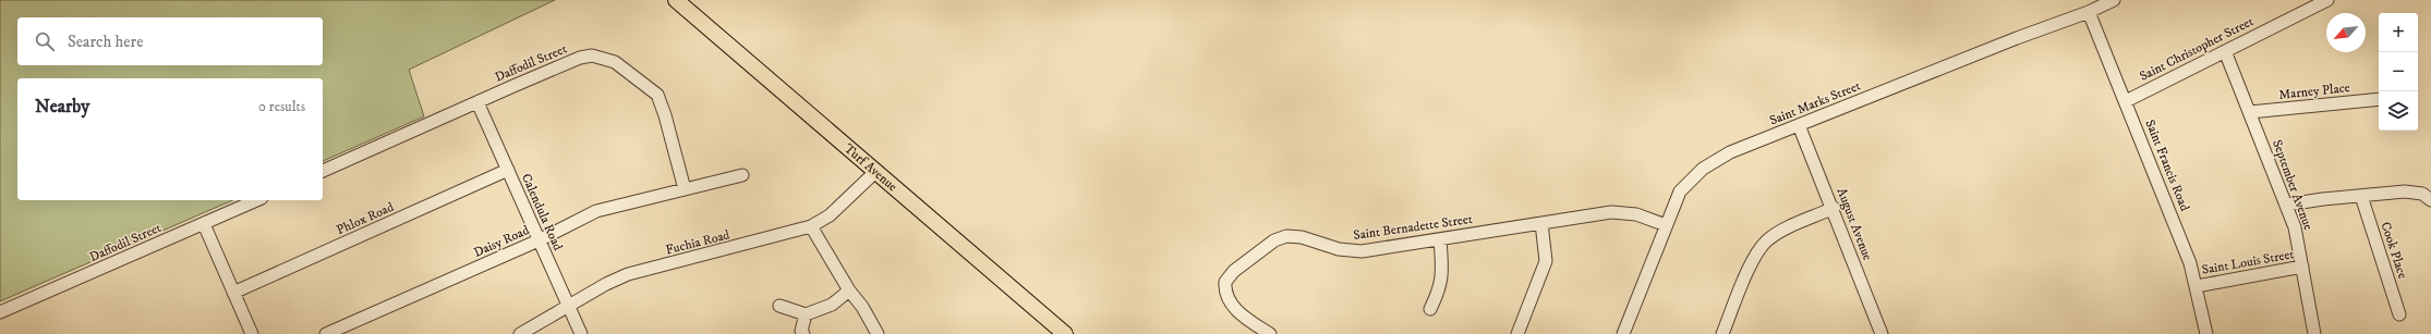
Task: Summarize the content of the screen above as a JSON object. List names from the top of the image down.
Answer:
{
  "streets": {
    "main road": ["Turf Avenue"],
    "street": [
      "Saint Christopher Street",
      "Daffodil Street",
      "Marney Place",
      "Saint Marks Street",
      "Saint Francis Road",
      "September Avenue",
      "Calendula Road",
      "Phlox Road",
      "August Avenue",
      "Saint Bernadette Street",
      "Daisy Road",
      "Fuchia Road",
      "Cook Place",
      "Saint Louis Street"
    ]
  },
  "crossings": [
    ["Saint Christopher Street", "Saint Francis Road"],
    ["Saint Christopher Street", "September Avenue"],
    ["Daffodil Street", "Calendula Road"],
    ["Daffodil Street", "Daisy Road"],
    ["Marney Place", "September Avenue"],
    ["Saint Marks Street", "Saint Francis Road"],
    ["Saint Marks Street", "August Avenue"],
    ["Saint Marks Street", "Saint Bernadette Street"],
    ["Saint Francis Road", "Saint Louis Street"],
    ["Turf Avenue", "Fuchia Road"],
    ["September Avenue", "Saint Louis Street"],
    ["Calendula Road", "Phlox Road"],
    ["Calendula Road", "Daisy Road"],
    ["Calendula Road", "Fuchia Road"]
  ],
  "north": "bottom left",
  "page": {
    "map_buttons": ["+", "−"],
    "search": "Search here",
    "heading": ["Nearby", "0 results"]
  }
}
